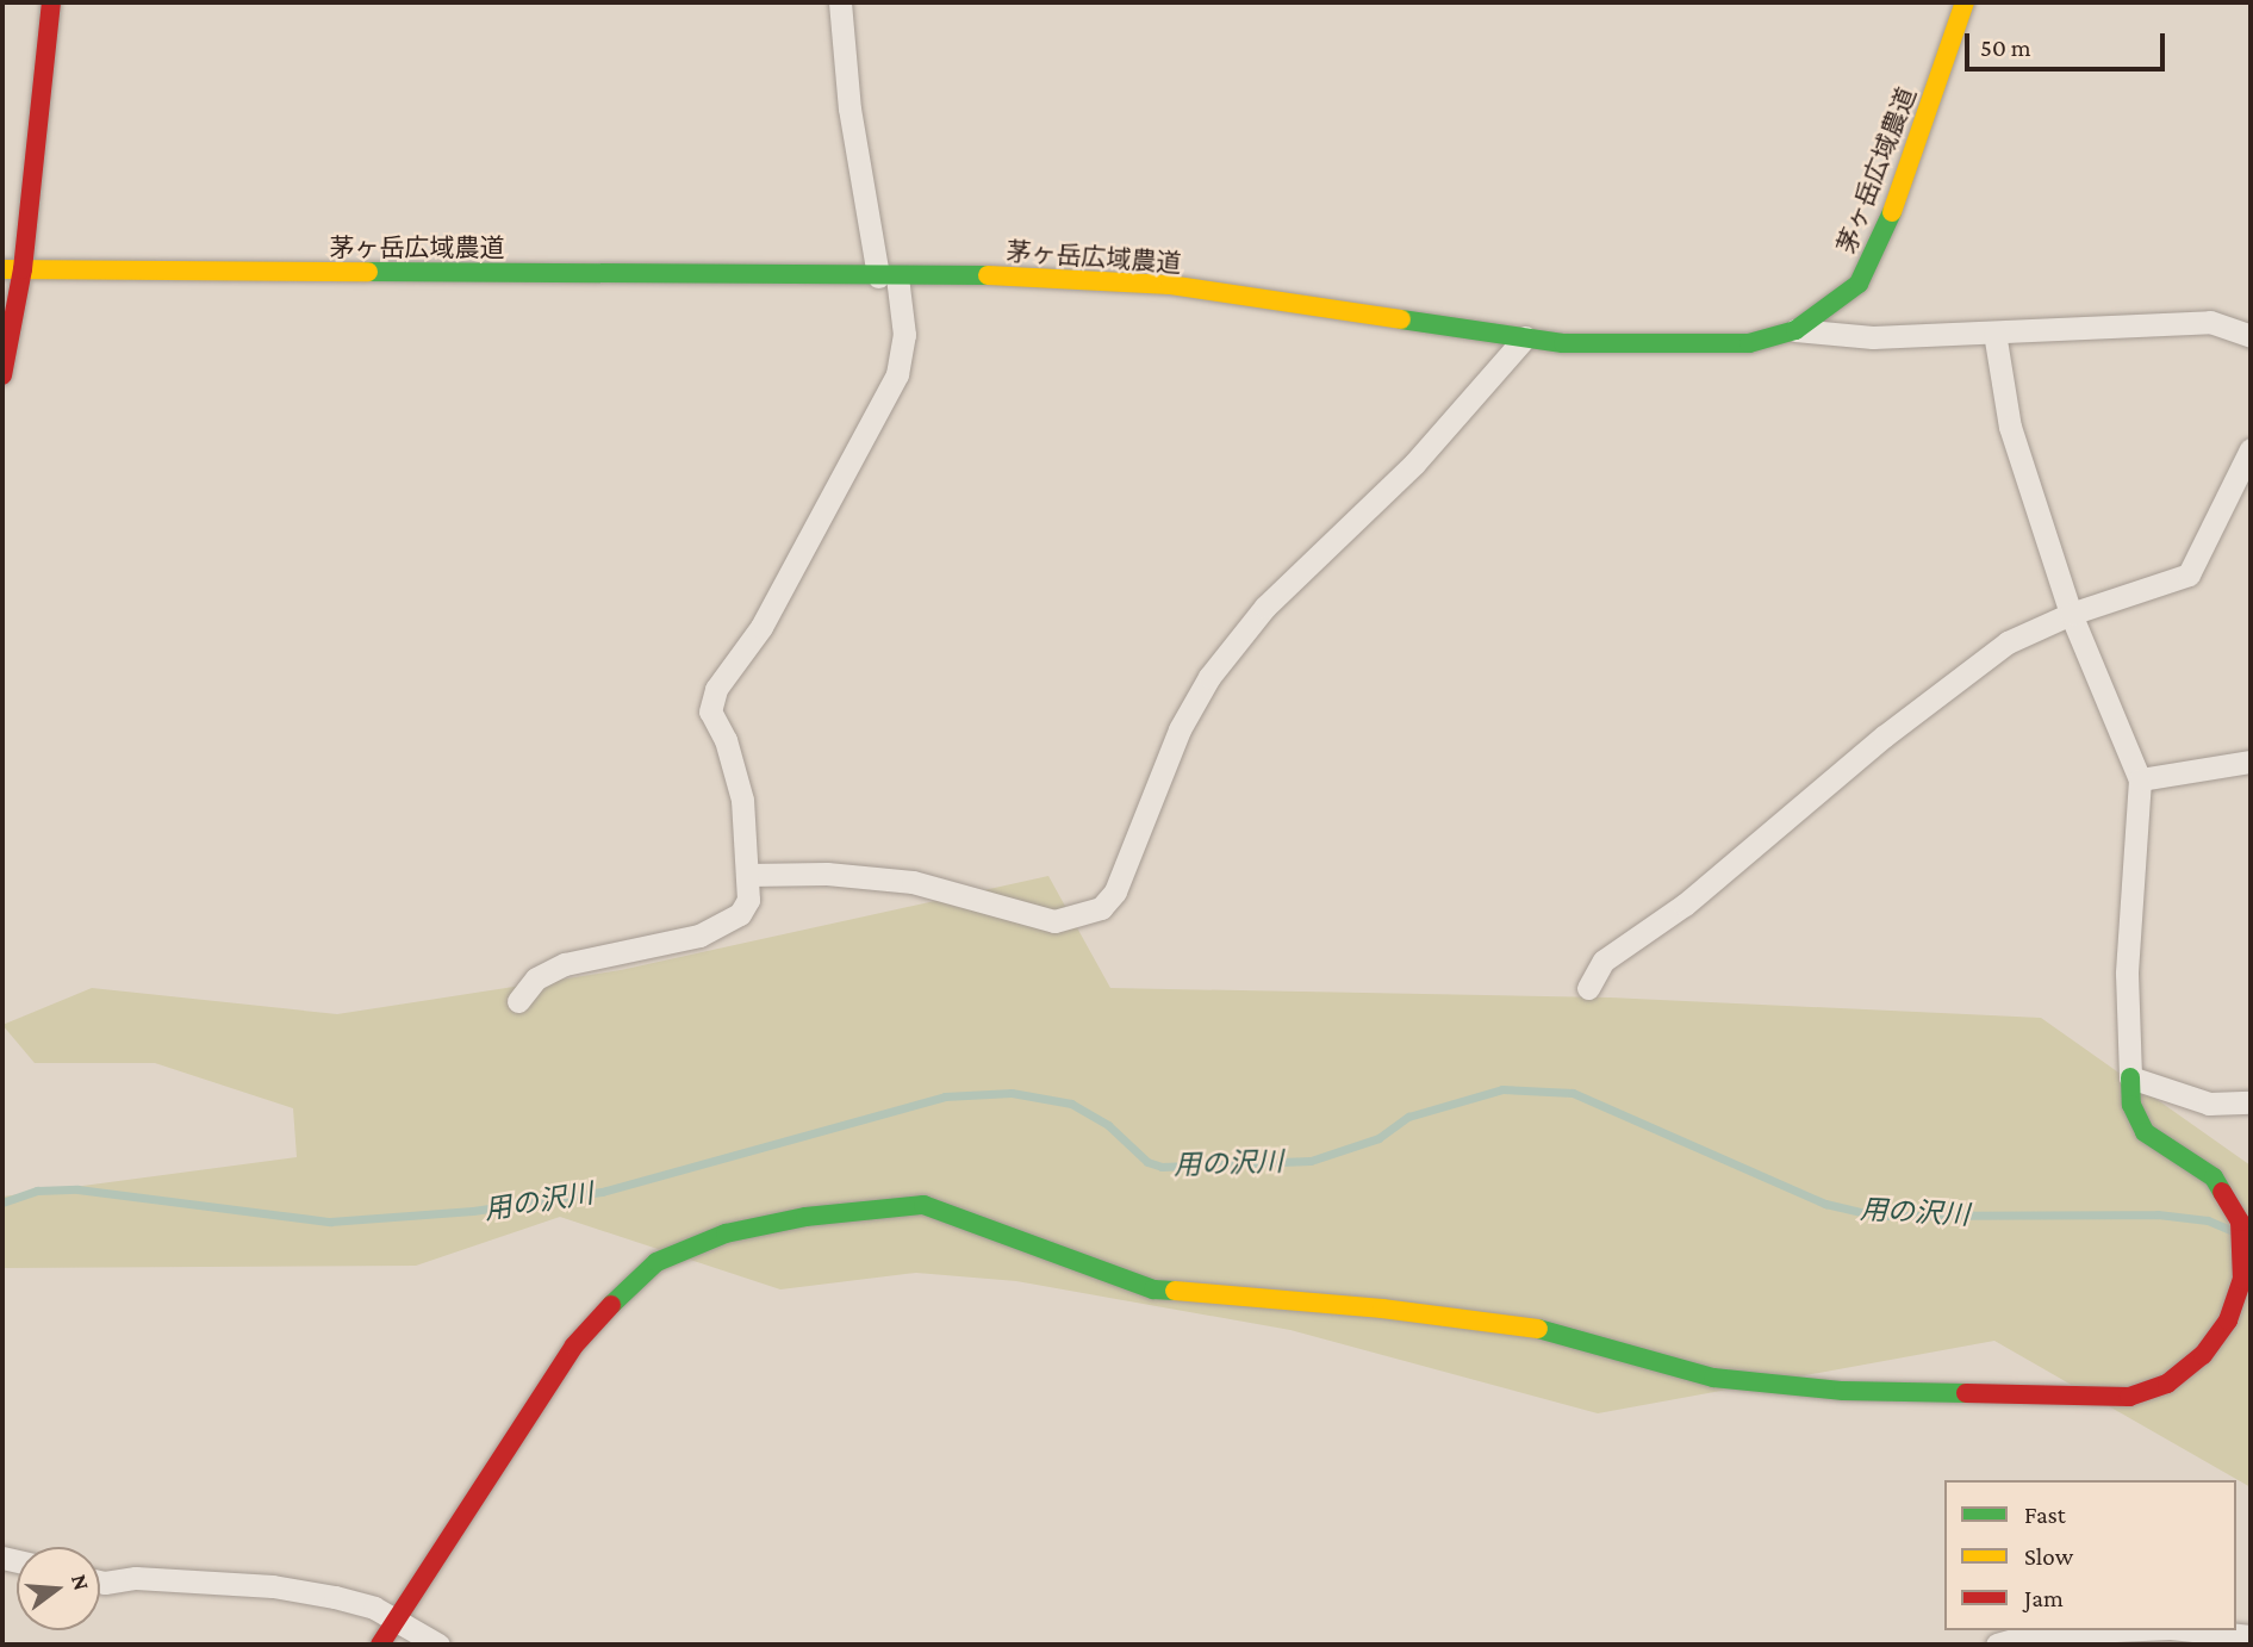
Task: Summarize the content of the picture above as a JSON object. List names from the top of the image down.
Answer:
{
  "streets": {
    "street": ["茅ヶ岳広域農道"]
  },
  "water": ["用の沢川"],
  "legend": ["Fast", "Slow", "Jam"],
  "scale_bar": "50 m",
  "north": "right"
}
